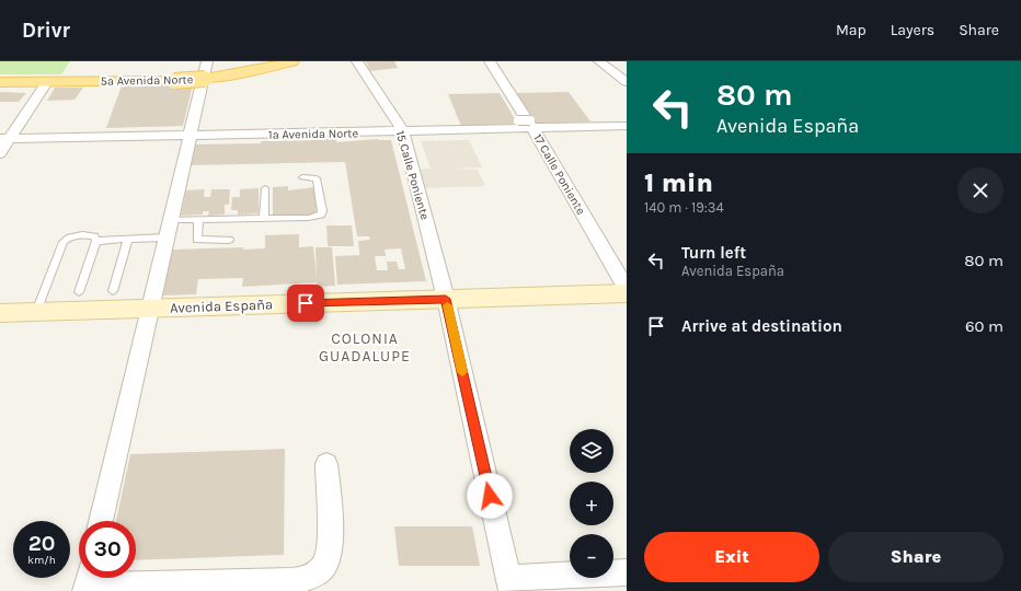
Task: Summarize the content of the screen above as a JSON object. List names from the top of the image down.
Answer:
{
  "streets": {
    "main road": ["5a Avenida Norte", "Avenida España"],
    "street": ["1a Avenida Norte", "17 Calle Poniente", "15 Calle Poniente"]
  },
  "crossings": [
    ["1a Avenida Norte", "17 Calle Poniente"],
    ["1a Avenida Norte", "15 Calle Poniente"],
    ["15 Calle Poniente", "Avenida España"]
  ],
  "districts": ["COLONIA GUADALUPE"],
  "page": {
    "header": "Drivr",
    "nav": ["Map", "Layers", "Share"],
    "turn": ["80 m", "Avenida España"],
    "heading": ["1 min", "140 m · 19:34"],
    "list": [
      {
        "name": "Turn left",
        "note": "Avenida España",
        "value": "80 m"
      },
      {
        "name": "Arrive at destination",
        "value": "60 m"
      }
    ],
    "map_buttons": ["+", "−"],
    "speed": "20 km/h",
    "limit": "30",
    "buttons": ["Exit", "Share"]
  }
}
